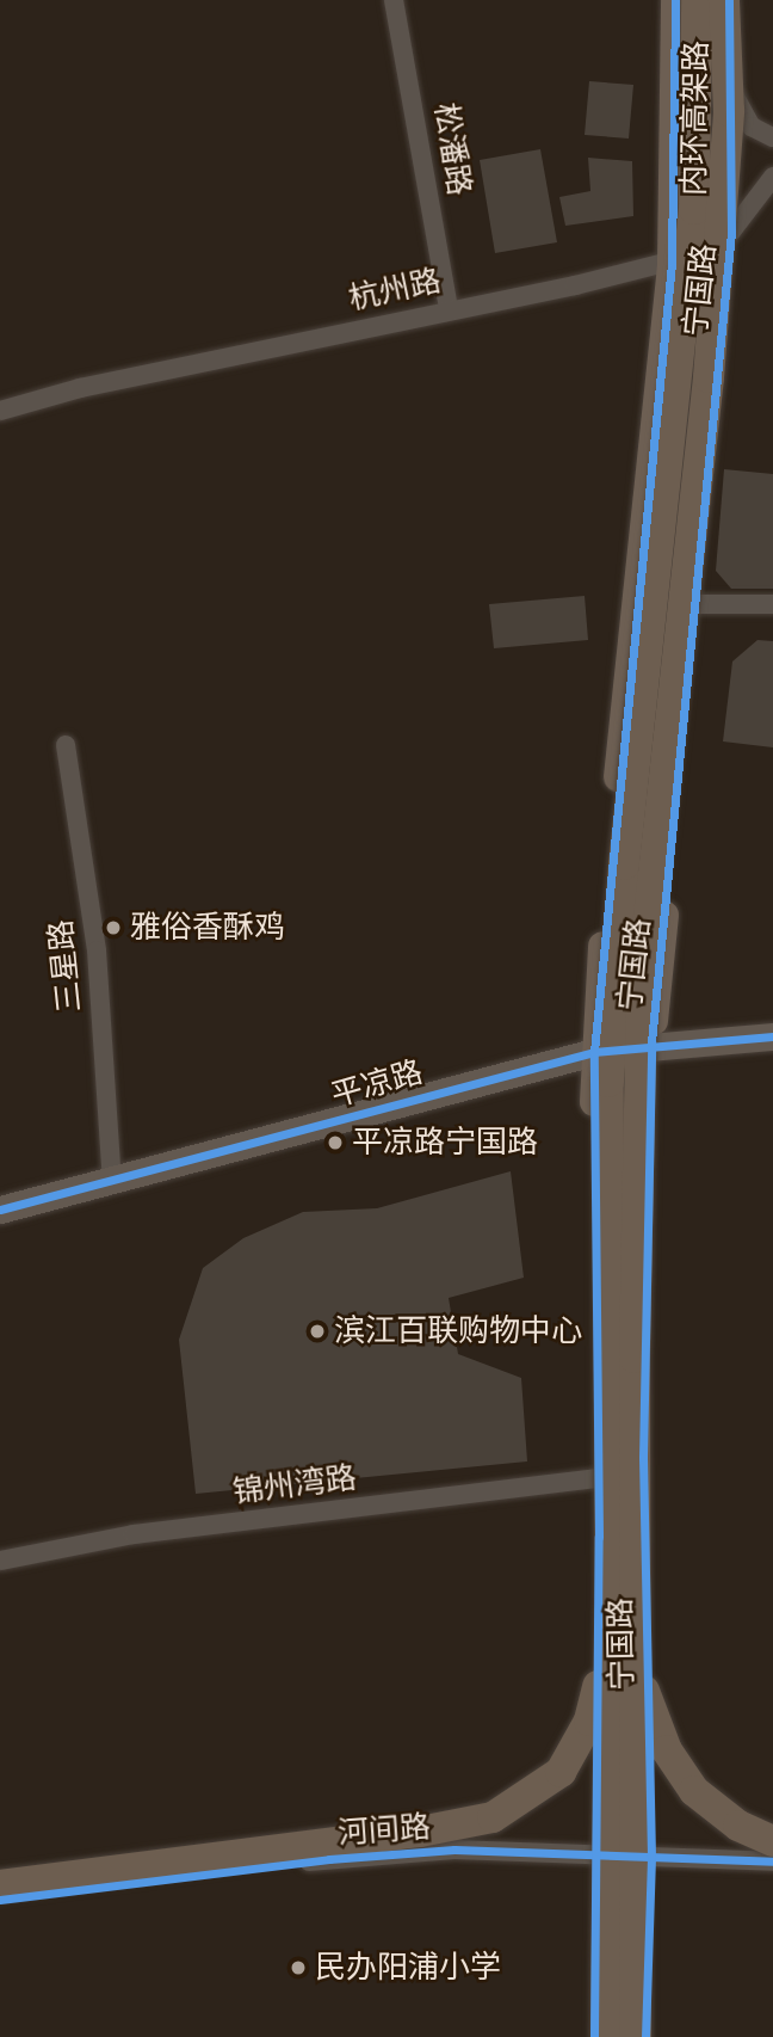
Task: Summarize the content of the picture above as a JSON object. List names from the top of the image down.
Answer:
{
  "streets": {
    "highway": ["内环高架路"],
    "main road": ["宁国路", "平凉路"],
    "street": [
      "松潘路",
      "杭州路",
      "三星路",
      "锦州湾路",
      "河间路"
    ]
  },
  "crossings": [
    ["内环高架路", "宁国路"],
    ["松潘路", "杭州路"],
    ["杭州路", "宁国路"],
    ["宁国路", "平凉路"],
    ["宁国路", "锦州湾路"],
    ["宁国路", "河间路"],
    ["三星路", "平凉路"]
  ],
  "places": [
    "雅俗香酥鸡",
    "平凉路宁国路",
    "滨江百联购物中心",
    "民办阳浦小学"
  ]
}
